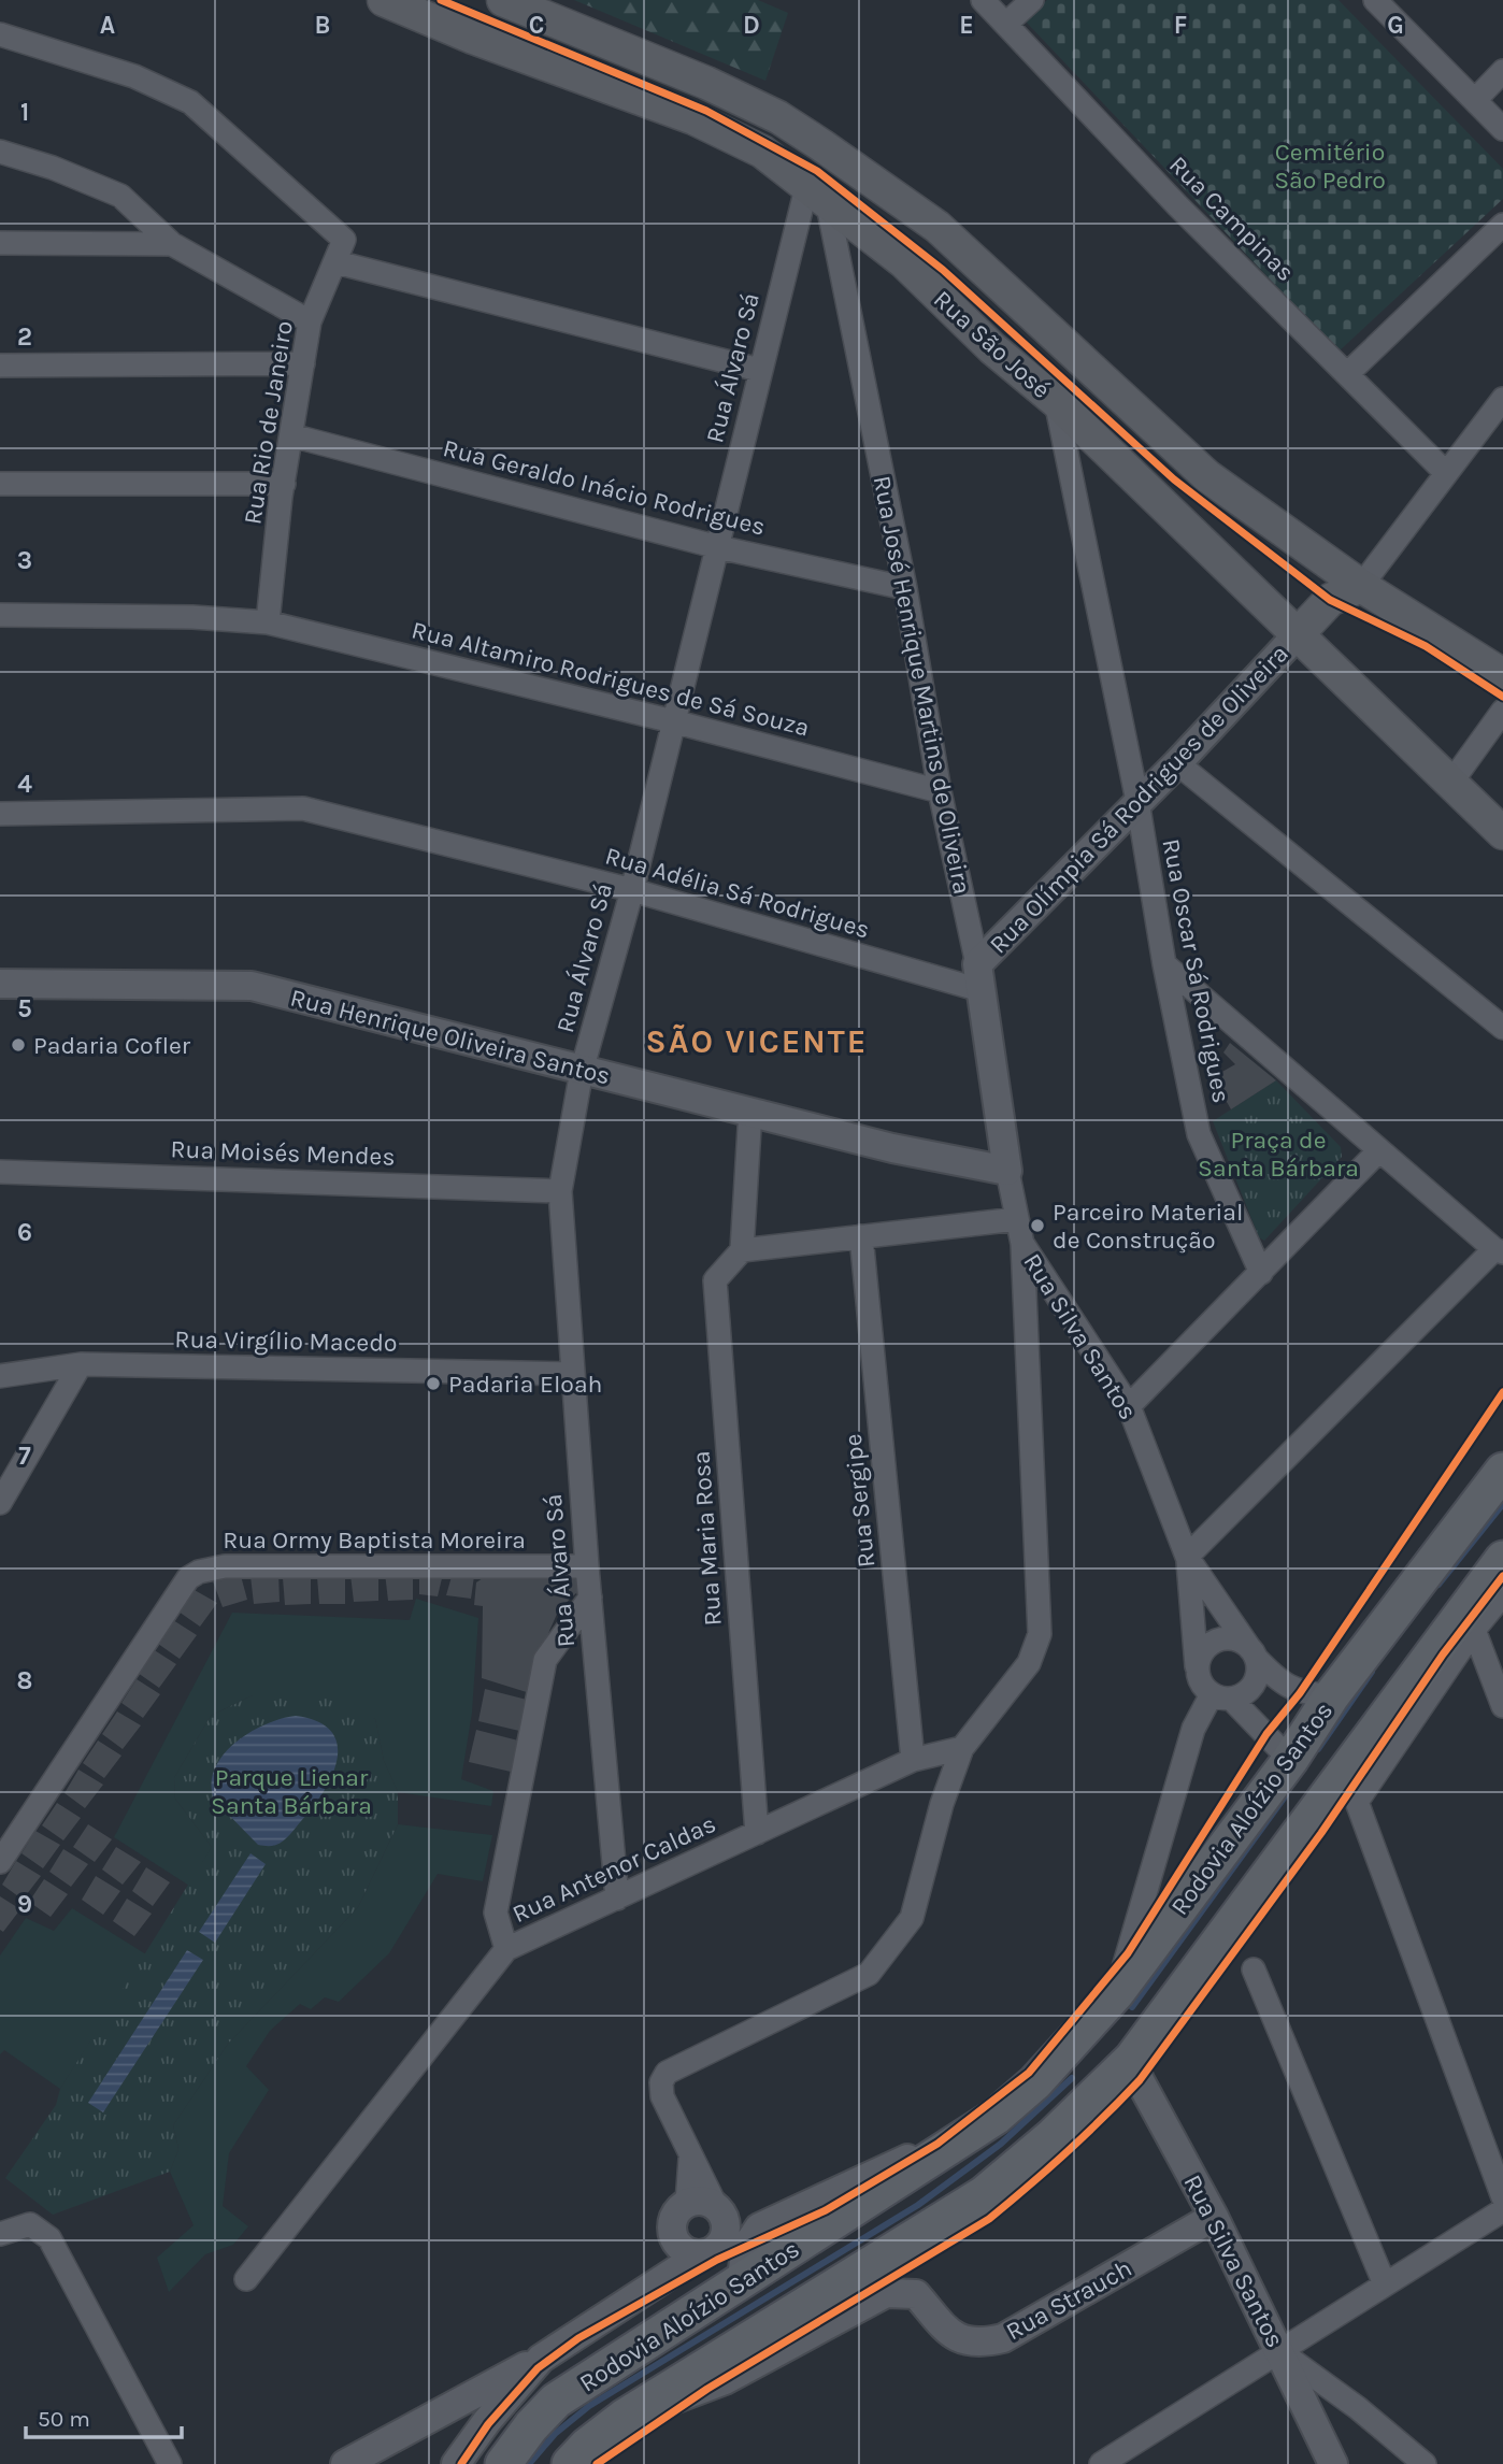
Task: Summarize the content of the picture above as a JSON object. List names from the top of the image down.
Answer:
{
  "streets": {
    "main road": ["Rua São José", "Rodovia Aloízio Santos"],
    "street": [
      "Rua Campinas",
      "Rua Álvaro Sá",
      "Rua Rio de Janeiro",
      "Rua Geraldo Inácio Rodrigues",
      "Rua Altamiro Rodrigues de Sá Souza",
      "Rua José Henrique Martins de Oliveira",
      "Rua Olímpia Sá Rodrigues de Oliveira",
      "Rua Adélia Sá Rodrigues",
      "Rua Oscar Sá Rodrigues",
      "Rua Henrique Oliveira Santos",
      "Rua Moisés Mendes",
      "Rua Silva Santos",
      "Rua Virgílio Macedo",
      "Rua Sergipe",
      "Rua Maria Rosa",
      "Rua Ormy Baptista Moreira",
      "Rua Antenor Caldas",
      "Rua Strauch"
    ]
  },
  "crossings": [
    ["Rua São José", "Rua Álvaro Sá"],
    ["Rua São José", "Rua José Henrique Martins de Oliveira"],
    ["Rua São José", "Rua Olímpia Sá Rodrigues de Oliveira"],
    ["Rua São José", "Rua Oscar Sá Rodrigues"],
    ["Rua Álvaro Sá", "Rua Geraldo Inácio Rodrigues"],
    ["Rua Álvaro Sá", "Rua Altamiro Rodrigues de Sá Souza"],
    ["Rua Álvaro Sá", "Rua José Henrique Martins de Oliveira"],
    ["Rua Álvaro Sá", "Rua Adélia Sá Rodrigues"],
    ["Rua Álvaro Sá", "Rua Henrique Oliveira Santos"],
    ["Rua Álvaro Sá", "Rua Moisés Mendes"],
    ["Rua Álvaro Sá", "Rua Virgílio Macedo"],
    ["Rua Álvaro Sá", "Rua Ormy Baptista Moreira"],
    ["Rua Álvaro Sá", "Rua Antenor Caldas"],
    ["Rua Rio de Janeiro", "Rua Geraldo Inácio Rodrigues"],
    ["Rua Rio de Janeiro", "Rua Altamiro Rodrigues de Sá Souza"],
    ["Rua Geraldo Inácio Rodrigues", "Rua José Henrique Martins de Oliveira"],
    ["Rua Altamiro Rodrigues de Sá Souza", "Rua José Henrique Martins de Oliveira"],
    ["Rua José Henrique Martins de Oliveira", "Rua Olímpia Sá Rodrigues de Oliveira"],
    ["Rua José Henrique Martins de Oliveira", "Rua Adélia Sá Rodrigues"],
    ["Rua José Henrique Martins de Oliveira", "Rua Henrique Oliveira Santos"],
    ["Rua Olímpia Sá Rodrigues de Oliveira", "Rua Adélia Sá Rodrigues"],
    ["Rua Olímpia Sá Rodrigues de Oliveira", "Rua Oscar Sá Rodrigues"],
    ["Rua Silva Santos", "Rodovia Aloízio Santos"],
    ["Rua Silva Santos", "Rua Strauch"],
    ["Rua Sergipe", "Rua Antenor Caldas"],
    ["Rua Maria Rosa", "Rua Antenor Caldas"],
    ["Rodovia Aloízio Santos", "Rua Strauch"]
  ],
  "districts": ["SÃO VICENTE"],
  "parks": ["Cemitério São Pedro", "Praça de Santa Bárbara", "Parque Lienar Santa Bárbara"],
  "places": ["Padaria Cofler", "Parceiro Material de Construção", "Padaria Eloah"],
  "scale_bar": "50 m",
  "grid": {
    "columns": [
      "A",
      "B",
      "C",
      "D",
      "E",
      "F",
      "G"
    ],
    "rows": [
      "1",
      "2",
      "3",
      "4",
      "5",
      "6",
      "7",
      "8",
      "9"
    ]
  }
}
